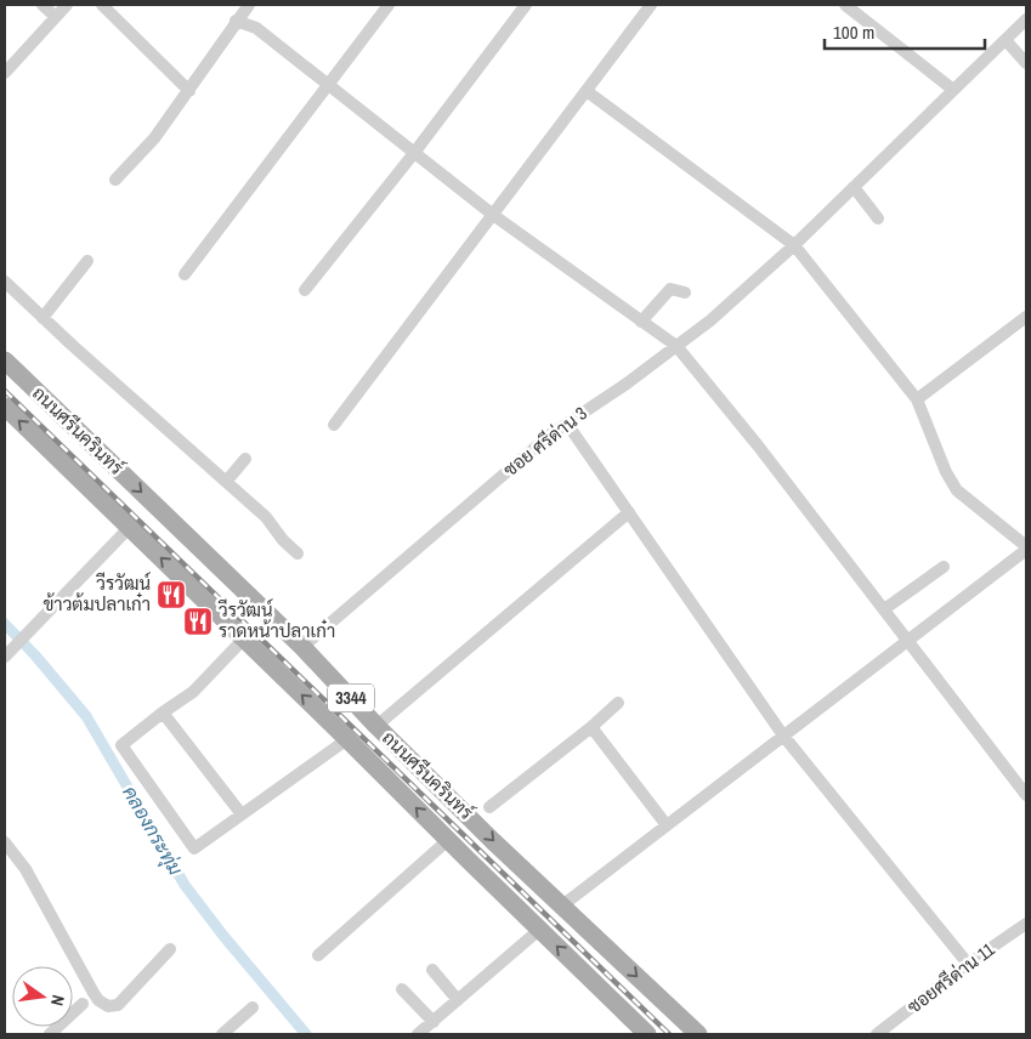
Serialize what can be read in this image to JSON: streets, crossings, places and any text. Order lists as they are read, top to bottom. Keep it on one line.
{"streets":{"main road":["ถนนศรีนครินทร์","3344"],"street":["ซอย ศรีด่าน 3","ซอยศรีด่าน 11"]},"crossings":[["ถนนศรีนครินทร์","ซอย ศรีด่าน 3"]],"water":["คลองกระทุ่ม"],"places":{"restaurant":["วีรวัฒน์ ข้าวต้มปลาเก๋า","วีรวัฒน์ ราดหน้าปลาเก๋า"]},"scale_bar":"100 m","north":"right"}
